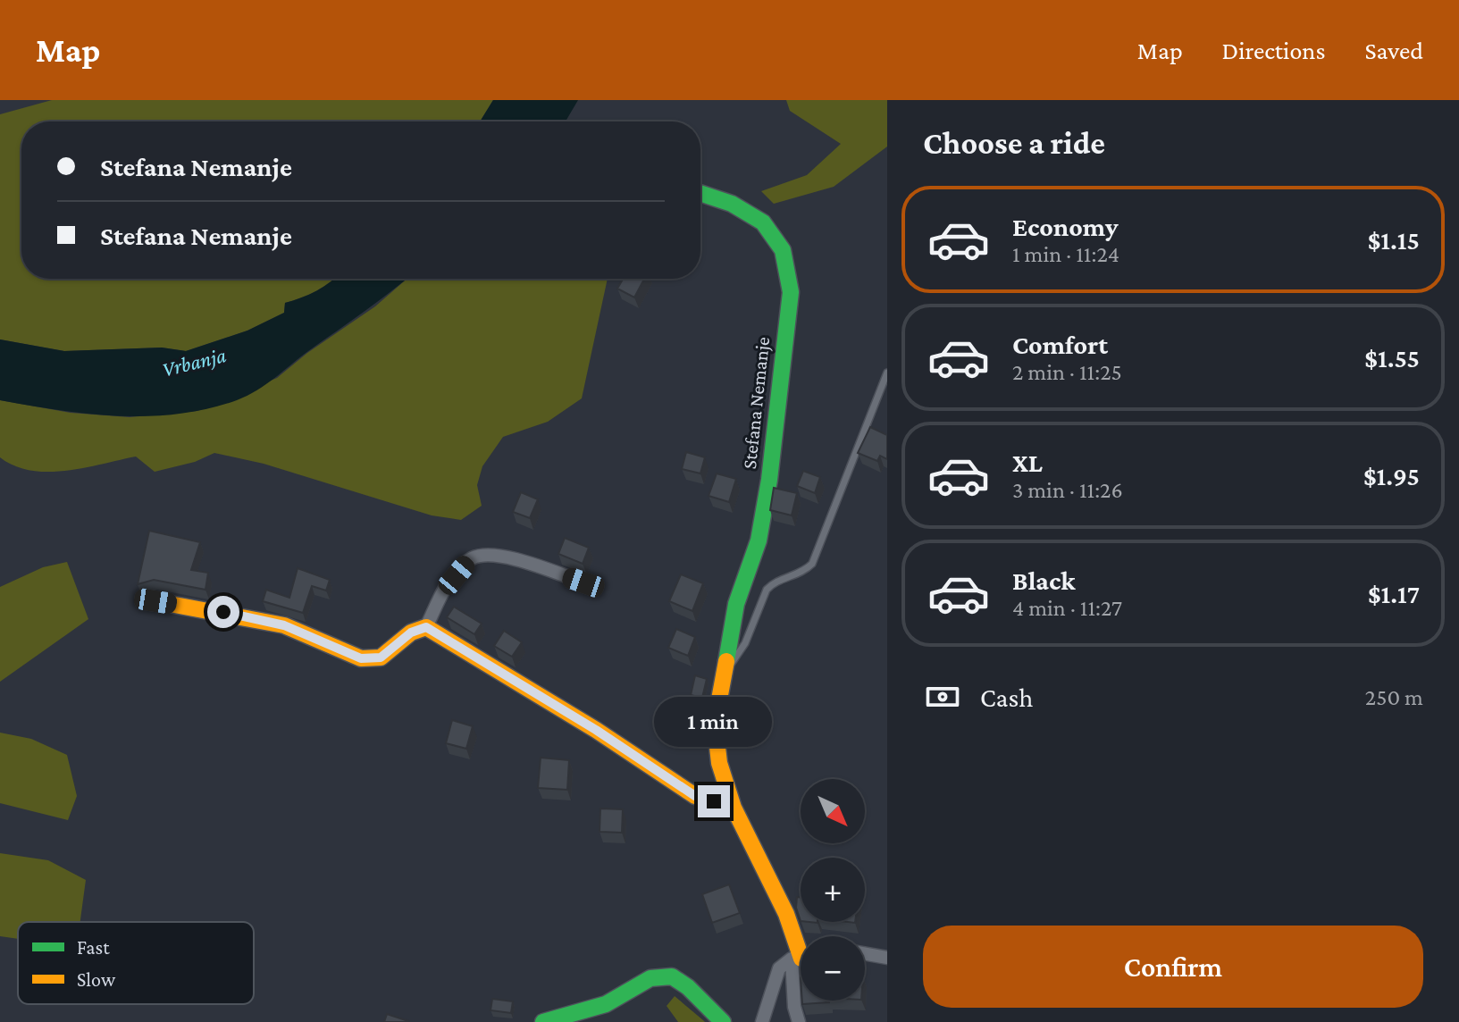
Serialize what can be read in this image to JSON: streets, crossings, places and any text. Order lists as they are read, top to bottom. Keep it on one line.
{"streets":{"street":["Stefana Nemanje"]},"water":["Vrbanja"],"legend":["Fast","Slow"],"north":"bottom right","page":{"header":"Map","nav":["Map","Directions","Saved"],"heading":"Choose a ride","banner":["Stefana Nemanje","Stefana Nemanje"],"list":[{"name":"Economy","note":"1 min · 11:24","value":"$1.15"},{"name":"Comfort","note":"2 min · 11:25","value":"$1.55"},{"name":"XL","note":"3 min · 11:26","value":"$1.95"},{"name":"Black","note":"4 min · 11:27","value":"$1.17"}],"pay":["Cash","250 m"],"bubble":"1 min","map_buttons":["+","−"],"buttons":"Confirm"}}
